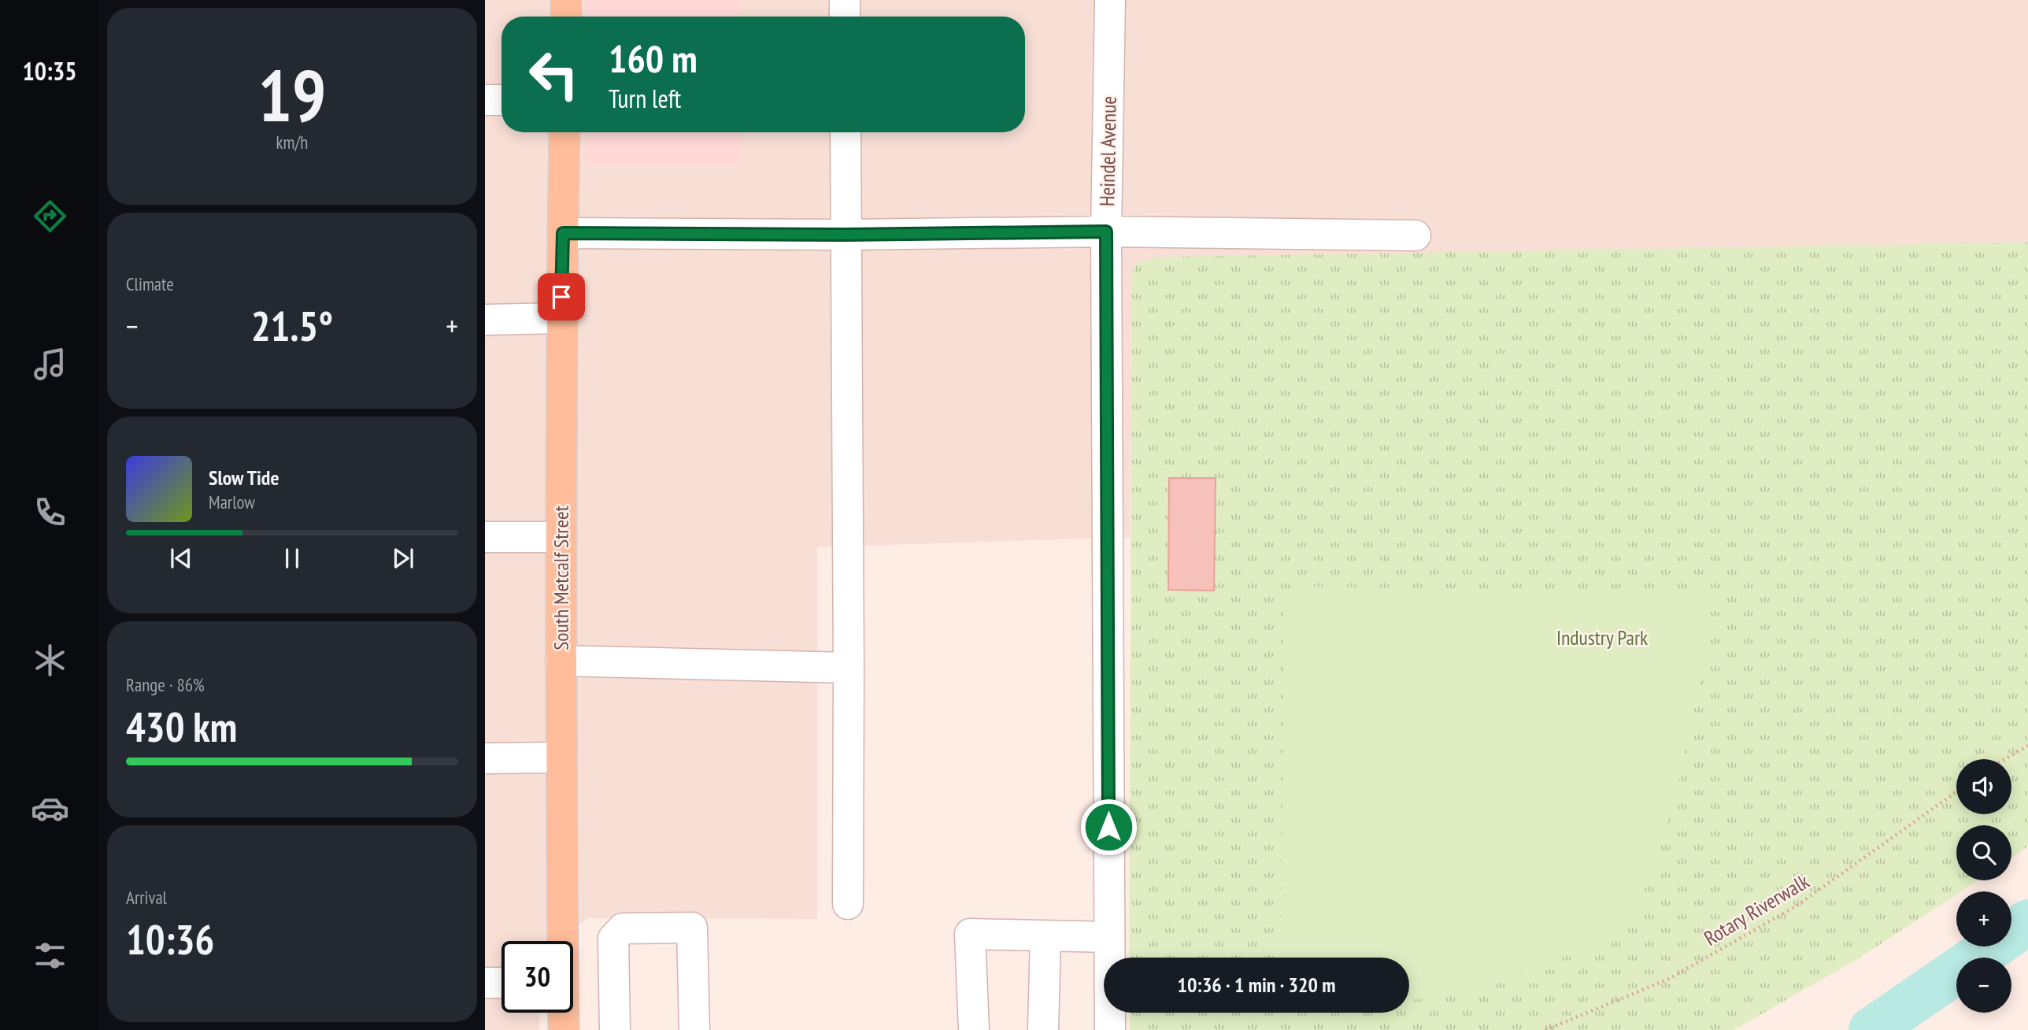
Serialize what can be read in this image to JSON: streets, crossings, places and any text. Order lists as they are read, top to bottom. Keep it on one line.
{"streets":{"main road":["South Metcalf Street"],"street":["Heindel Avenue"],"path":["Rotary Riverwalk"]},"parks":["Industry Park"],"page":{"tabs":"10:35","tile":[["19","km/h"],"Climate",["Range · 86%","430 km"],["Arrival","10:36"]],"turn":["160 m","Turn left"],"heat":["−","21.5°","+"],"song":["Slow Tide","Marlow"],"map_buttons":["+","−"],"limit":"30","trip":"10:36 · 1 min · 320 m"}}
